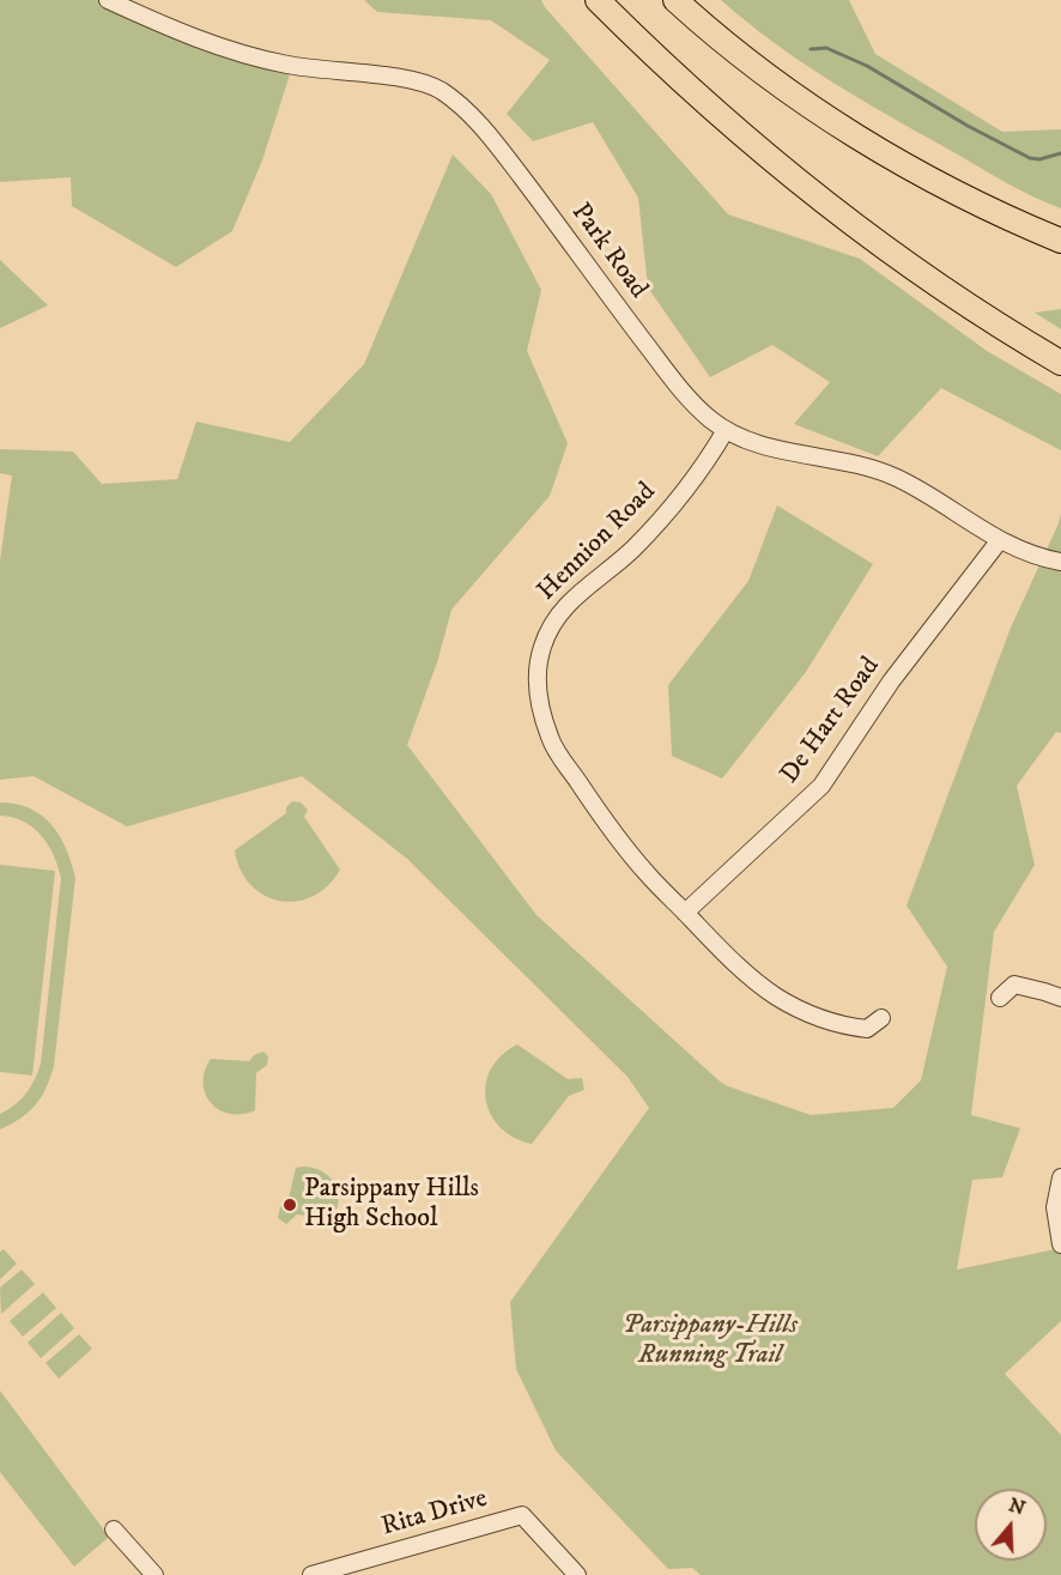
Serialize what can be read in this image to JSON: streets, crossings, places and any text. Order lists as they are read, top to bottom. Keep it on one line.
{"streets":{"street":["Park Road","Hennion Road","De Hart Road","Rita Drive"]},"crossings":[["Park Road","Hennion Road"],["Park Road","De Hart Road"],["Hennion Road","De Hart Road"]],"parks":["Parsippany-Hills Running Trail"],"places":["Parsippany Hills High School"],"north":"top"}
